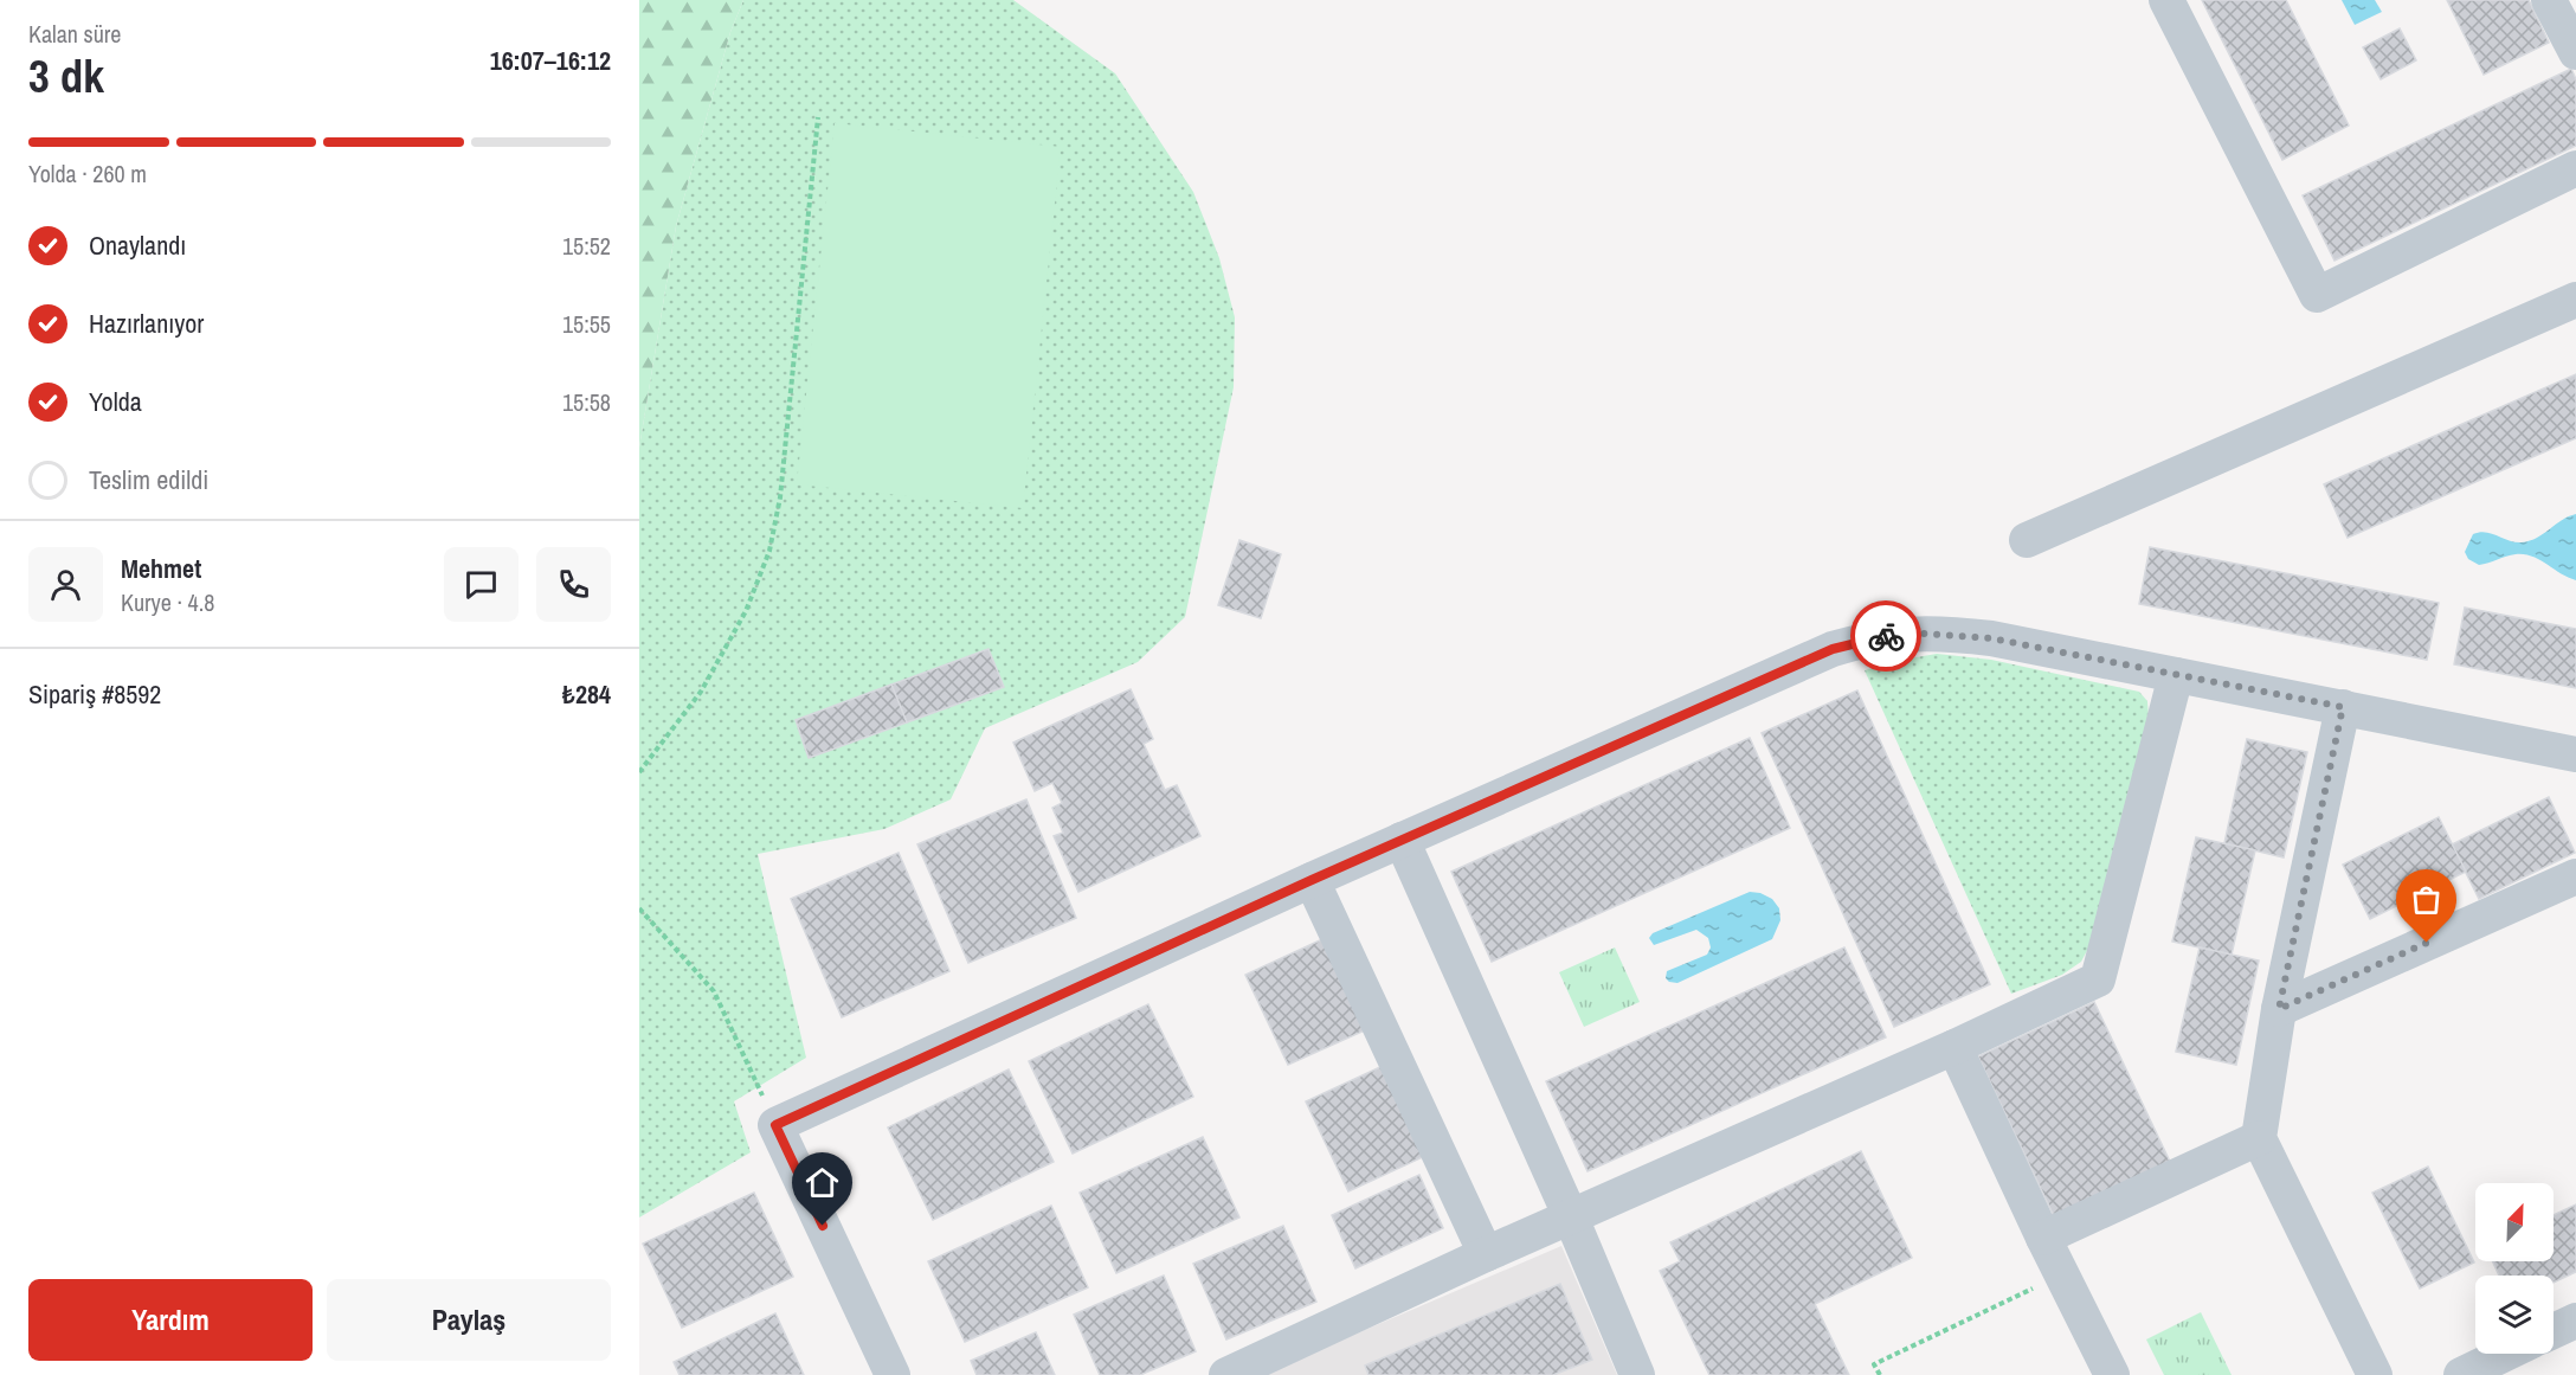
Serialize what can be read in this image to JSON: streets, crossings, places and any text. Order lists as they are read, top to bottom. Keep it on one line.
{"north":"top right","page":{"heading":["3 dk","Kalan süre","16:07–16:12"],"panel":["Mehmet","Kurye · 4.8","Sipariş #8592","₺284"],"bar":"Yolda · 260 m","list":[["Onaylandı","15:52"],["Hazırlanıyor","15:55"],["Yolda","15:58"],"Teslim edildi"],"buttons":["Yardım","Paylaş"]}}
